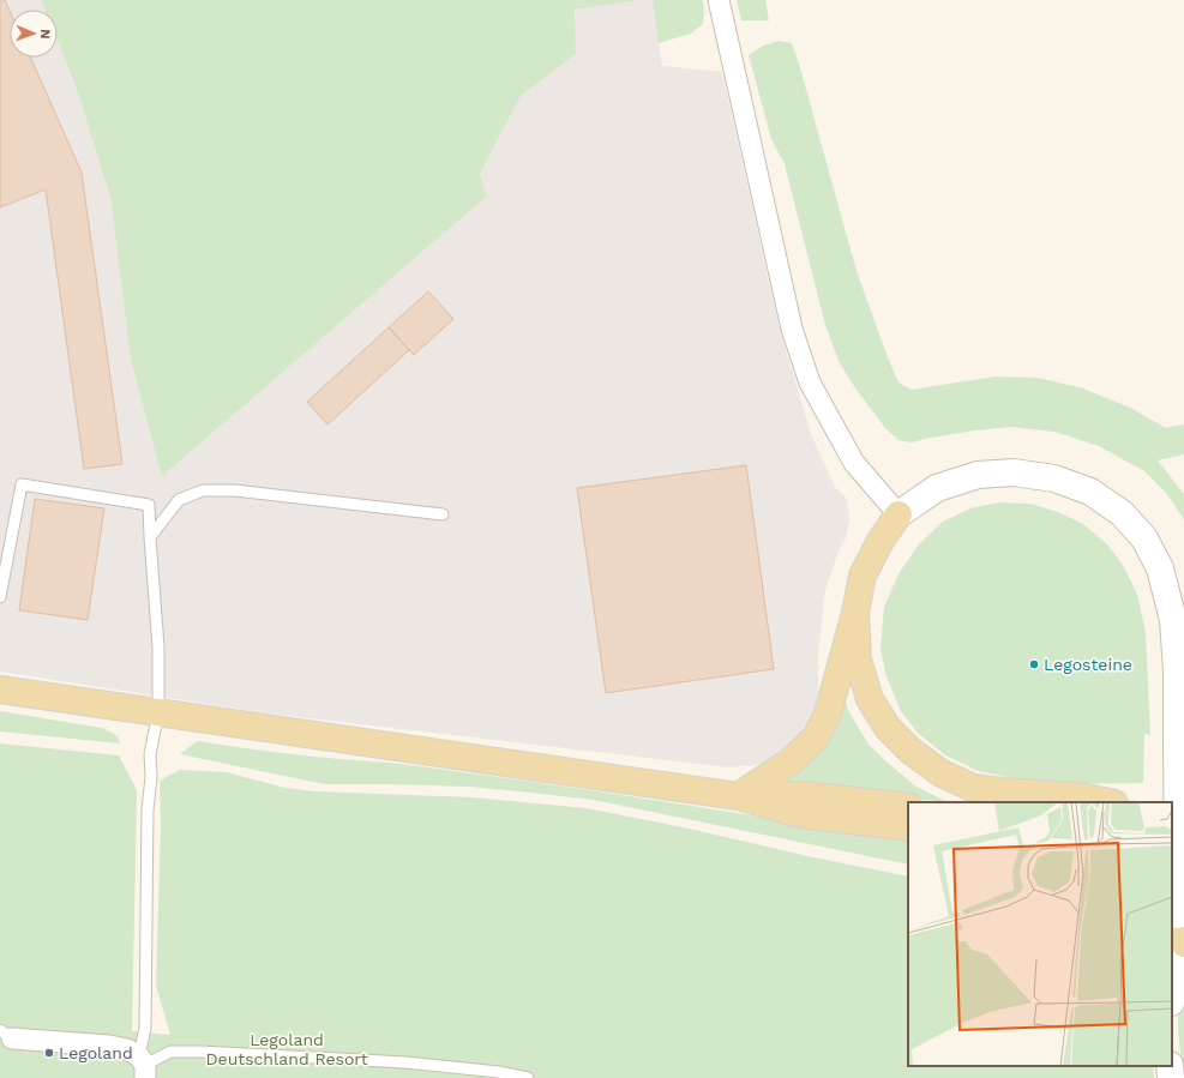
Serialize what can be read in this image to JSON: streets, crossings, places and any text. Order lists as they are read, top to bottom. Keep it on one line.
{"parks":["Legoland Deutschland Resort"],"places":["Legosteine","Legoland"],"north":"right"}
